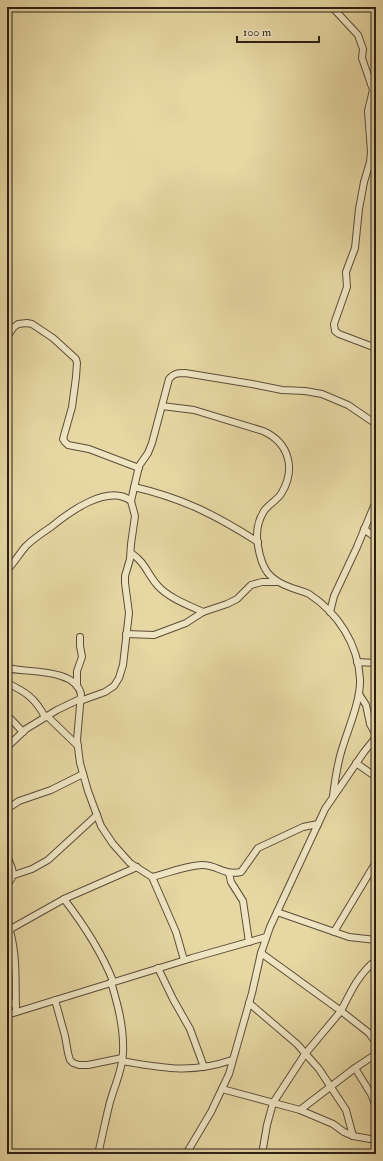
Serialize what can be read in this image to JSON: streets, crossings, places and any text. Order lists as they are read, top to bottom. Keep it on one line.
{"scale_bar":"100 m"}
